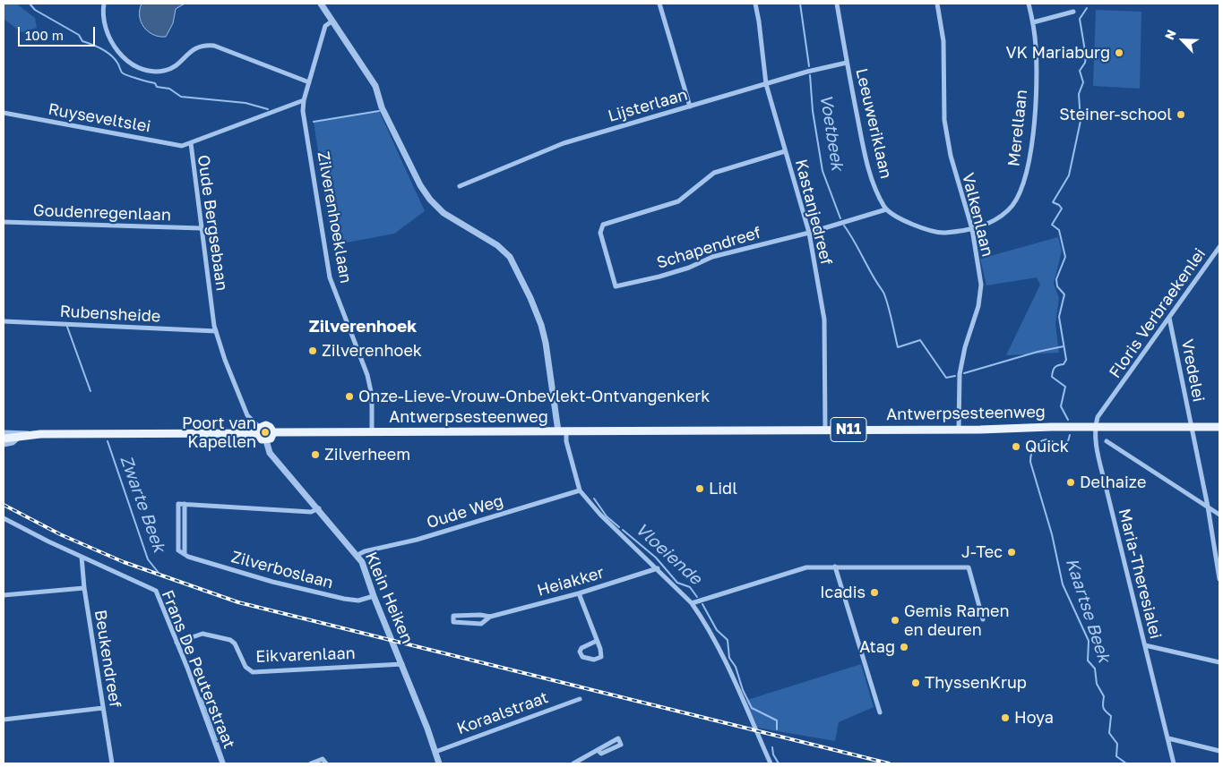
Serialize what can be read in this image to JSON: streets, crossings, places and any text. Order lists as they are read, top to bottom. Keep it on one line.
{"streets":{"main road":["Antwerpsesteenweg","N11"],"street":["Lijsterlaan","Ruyseveltslei","Leeuweriklaan","Merellaan","Kastanjedreef","Goudenregenlaan","Valkenlaan","Zilverenhoeklaan","Oude Bergsebaan","Schapendreef","Floris Verbraekenlei","Rubensheide","Vredelei","Oude Weg","Zilverboslaan","Maria-Theresialei","Heiakker","Klein Heiken","Eikvarenlaan","Beukendreef","Frans De Peuterstraat","Koraalstraat"]},"crossings":[["Lijsterlaan","Leeuweriklaan"],["Lijsterlaan","Kastanjedreef"],["Ruyseveltslei","Oude Bergsebaan"],["Leeuweriklaan","Schapendreef"],["Merellaan","Valkenlaan"],["Kastanjedreef","Schapendreef"],["Kastanjedreef","Antwerpsesteenweg"],["Goudenregenlaan","Oude Bergsebaan"],["Valkenlaan","Antwerpsesteenweg"],["Zilverenhoeklaan","Oude Bergsebaan"],["Zilverenhoeklaan","Antwerpsesteenweg"],["Oude Bergsebaan","Rubensheide"],["Oude Bergsebaan","Antwerpsesteenweg"],["Oude Bergsebaan","N11"],["Oude Bergsebaan","Klein Heiken"],["Floris Verbraekenlei","Vredelei"],["Floris Verbraekenlei","Antwerpsesteenweg"],["Floris Verbraekenlei","N11"],["Floris Verbraekenlei","Maria-Theresialei"],["Vredelei","N11"],["Antwerpsesteenweg","N11"],["Antwerpsesteenweg","Maria-Theresialei"],["Antwerpsesteenweg","Klein Heiken"],["N11","Maria-Theresialei"],["N11","Klein Heiken"],["Oude Weg","Klein Heiken"],["Zilverboslaan","Klein Heiken"],["Klein Heiken","Eikvarenlaan"],["Klein Heiken","Koraalstraat"],["Eikvarenlaan","Frans De Peuterstraat"],["Beukendreef","Frans De Peuterstraat"]],"districts":["Zilverenhoek"],"water":["Voetbeek","Zwarte Beek","Vloeiende","Kaartse Beek"],"places":["VK Mariaburg","Steiner-school","Zilverenhoek","Onze-Lieve-Vrouw-Onbevlekt-Ontvangenkerk","Poort van Kapellen","Quick","Zilverheem","Delhaize","Lidl","J-Tec","Icadis","Gemis Ramen en deuren","Atag","ThyssenKrup","Hoya"],"scale_bar":"100 m","north":"top left"}
